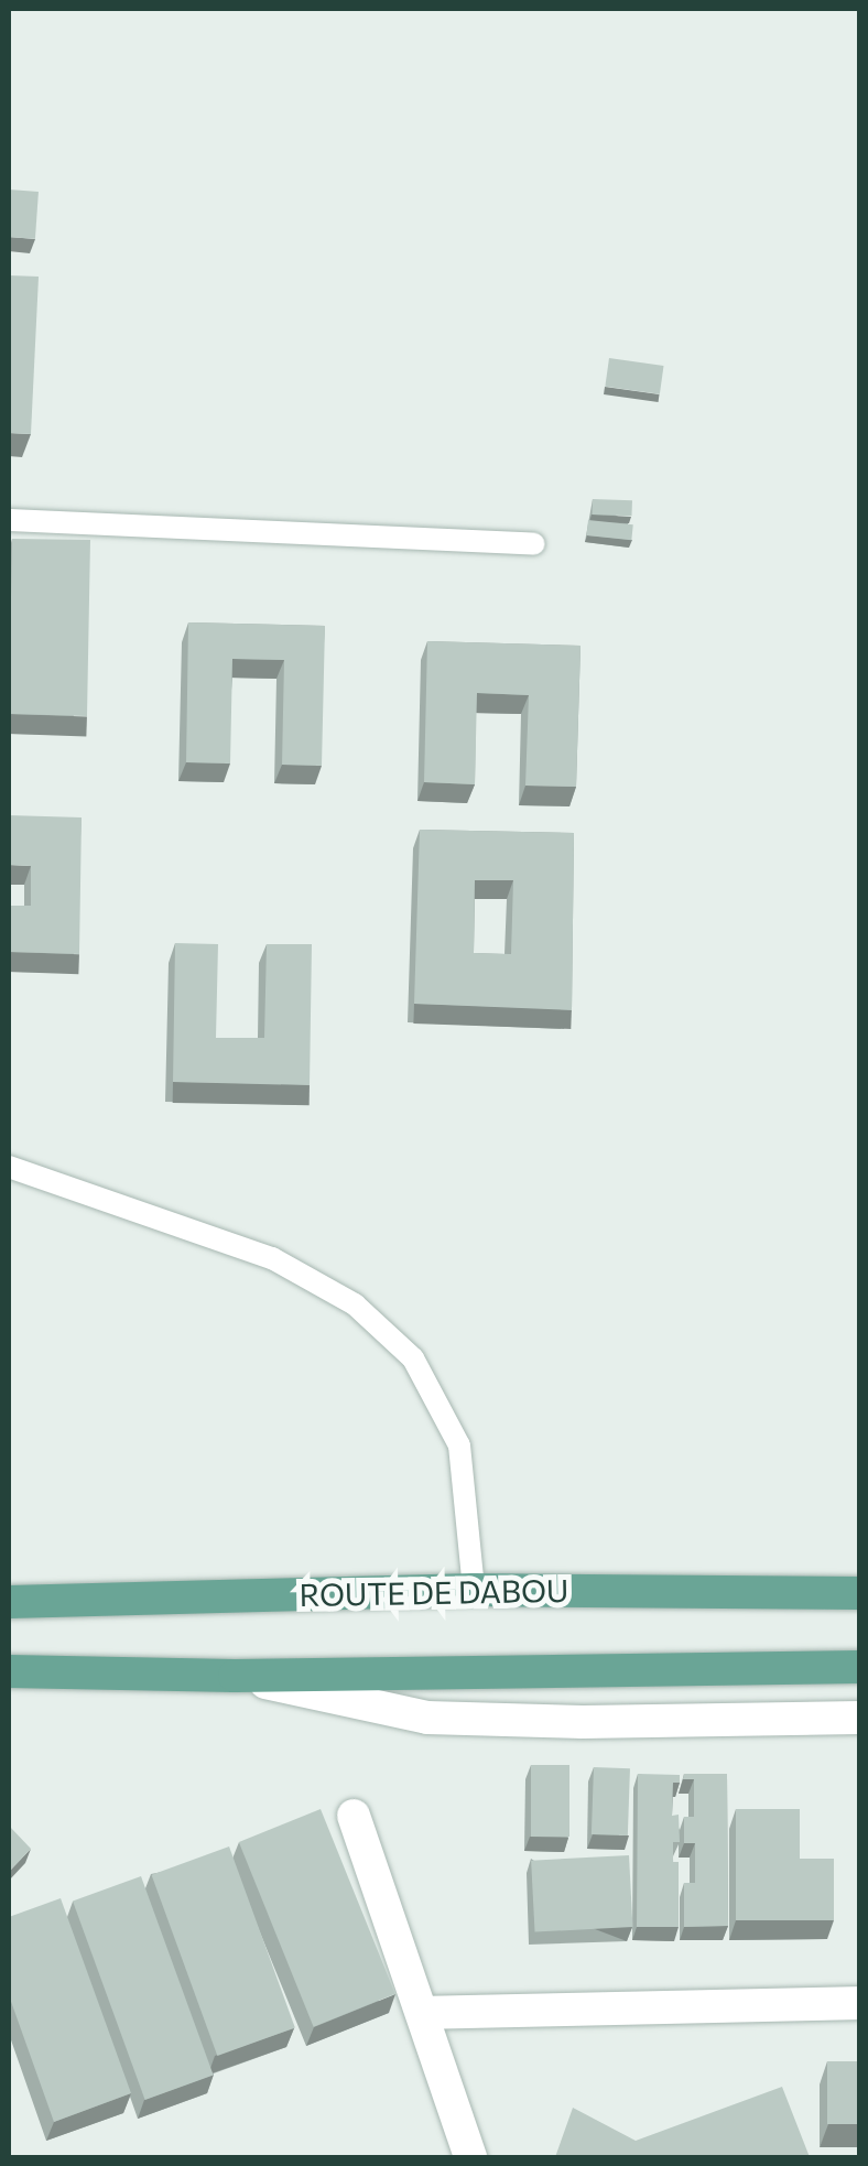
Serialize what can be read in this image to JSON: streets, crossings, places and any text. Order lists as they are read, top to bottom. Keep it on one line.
{"streets":{"main road":["ROUTE DE DABOU"]}}
